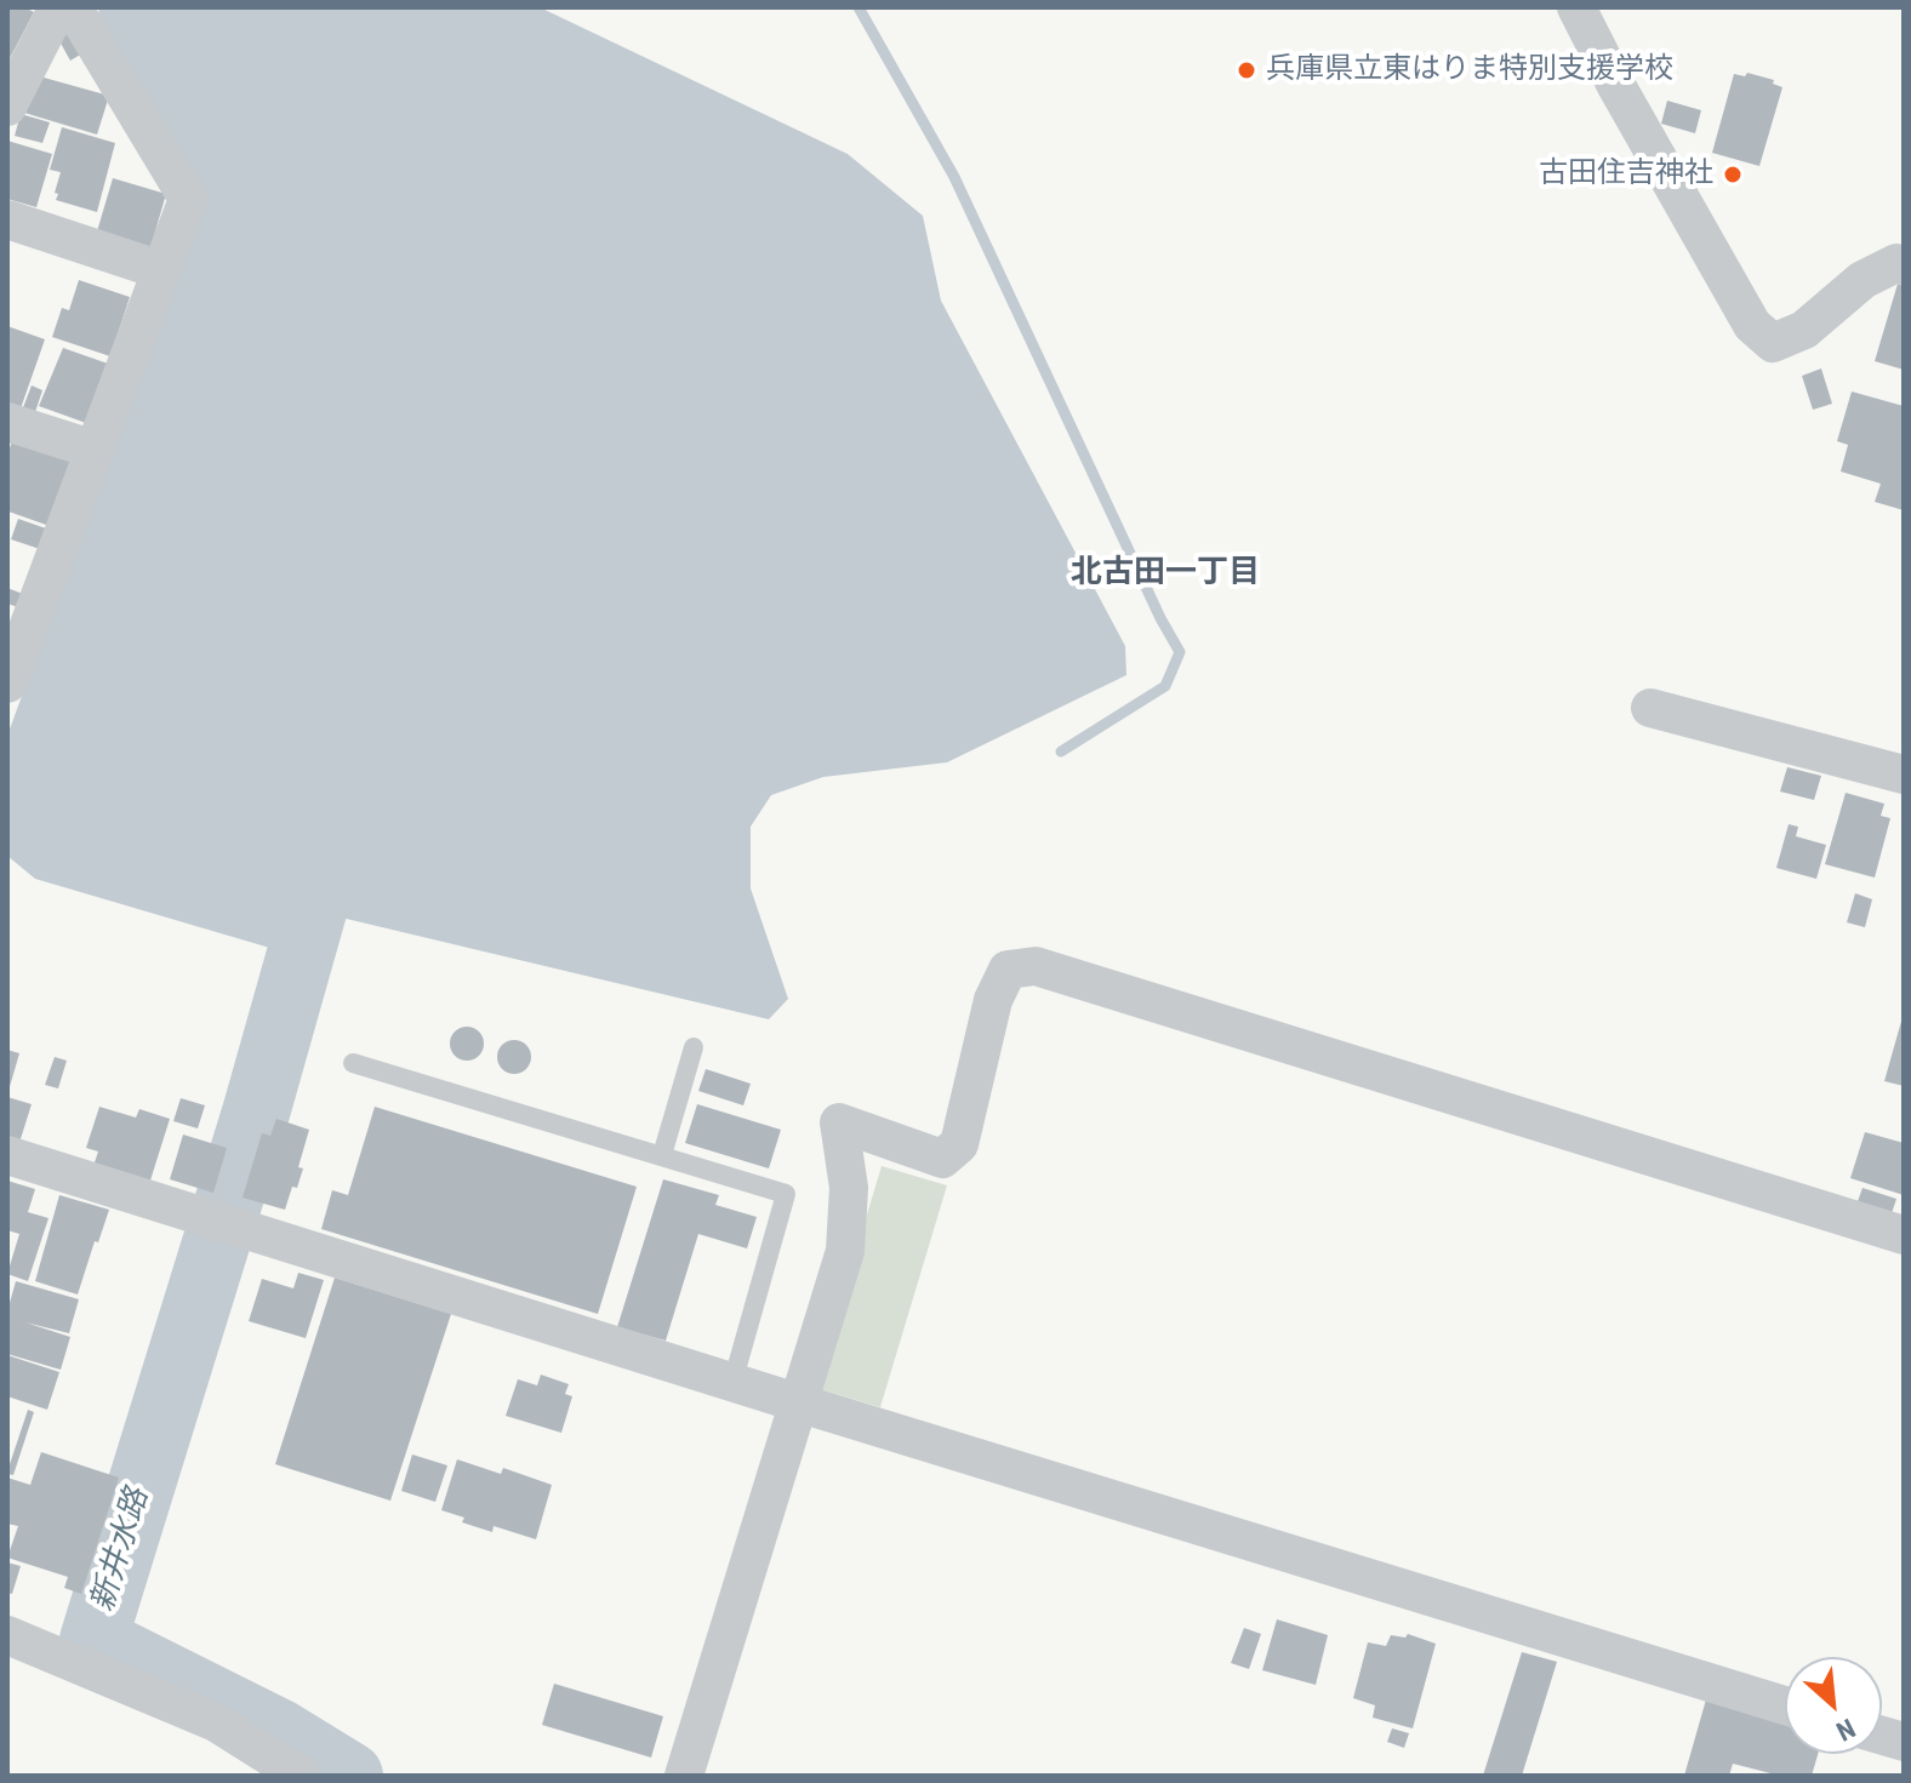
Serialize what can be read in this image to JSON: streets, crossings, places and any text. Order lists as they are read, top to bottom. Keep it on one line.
{"districts":["北古田一丁目"],"water":["新井水路"],"places":["兵庫県立東はりま特別支援学校","古田住吉神社"],"north":"bottom right"}
